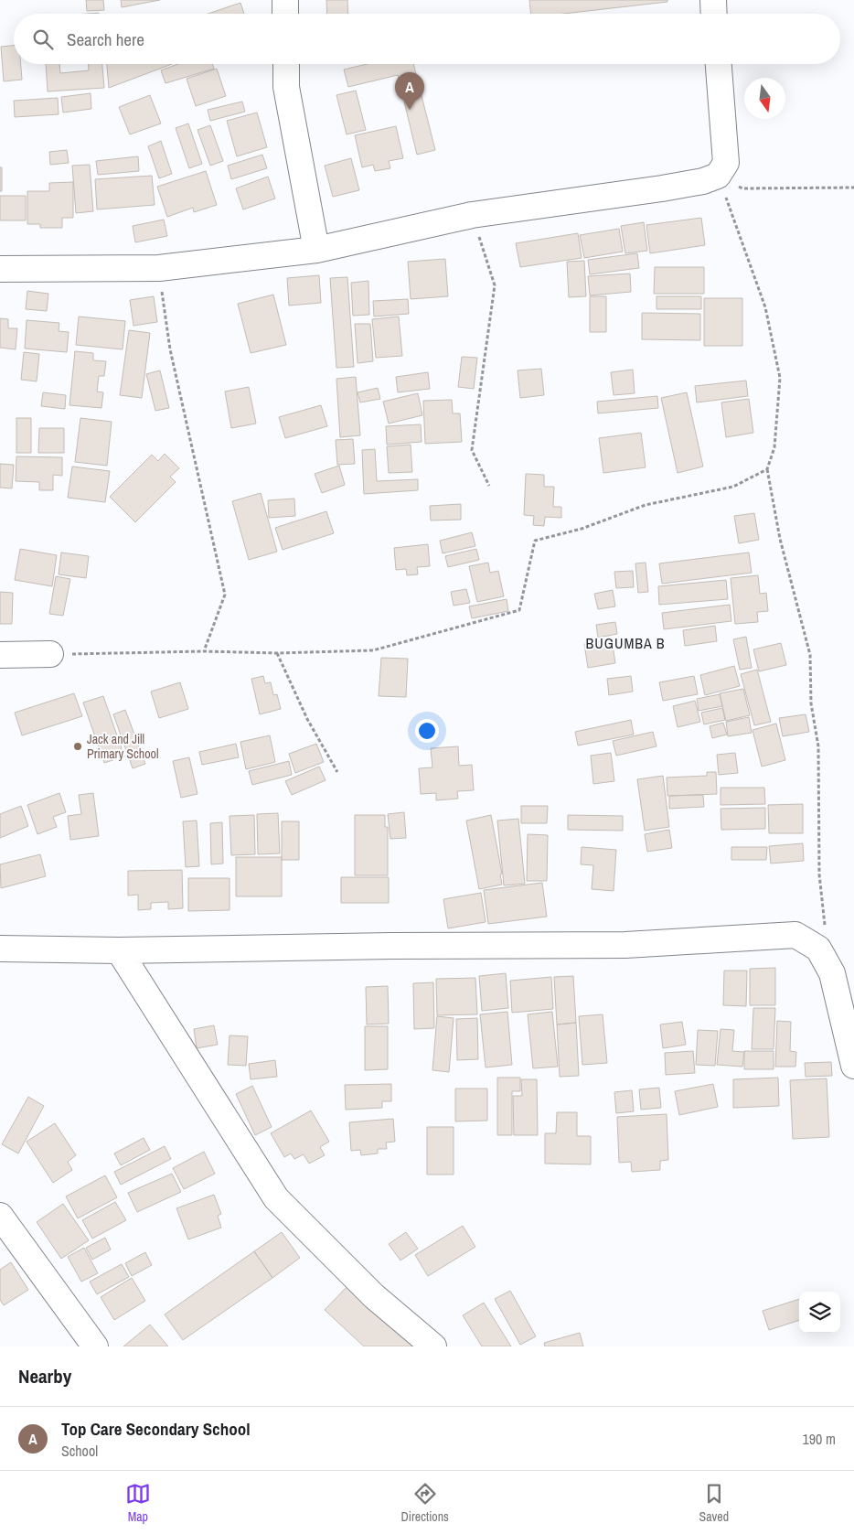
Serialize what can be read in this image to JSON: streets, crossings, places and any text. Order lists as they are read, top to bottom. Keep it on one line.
{"districts":["BUGUMBA B"],"places":["Jack and Jill Primary School"],"north":"bottom","page":{"search":"Search here","pins":"A","heading":"Nearby","list":[{"mark":"A","name":"Top Care Secondary School","note":"School","value":"190 m"}],"nav":["Map","Directions","Saved"]}}
